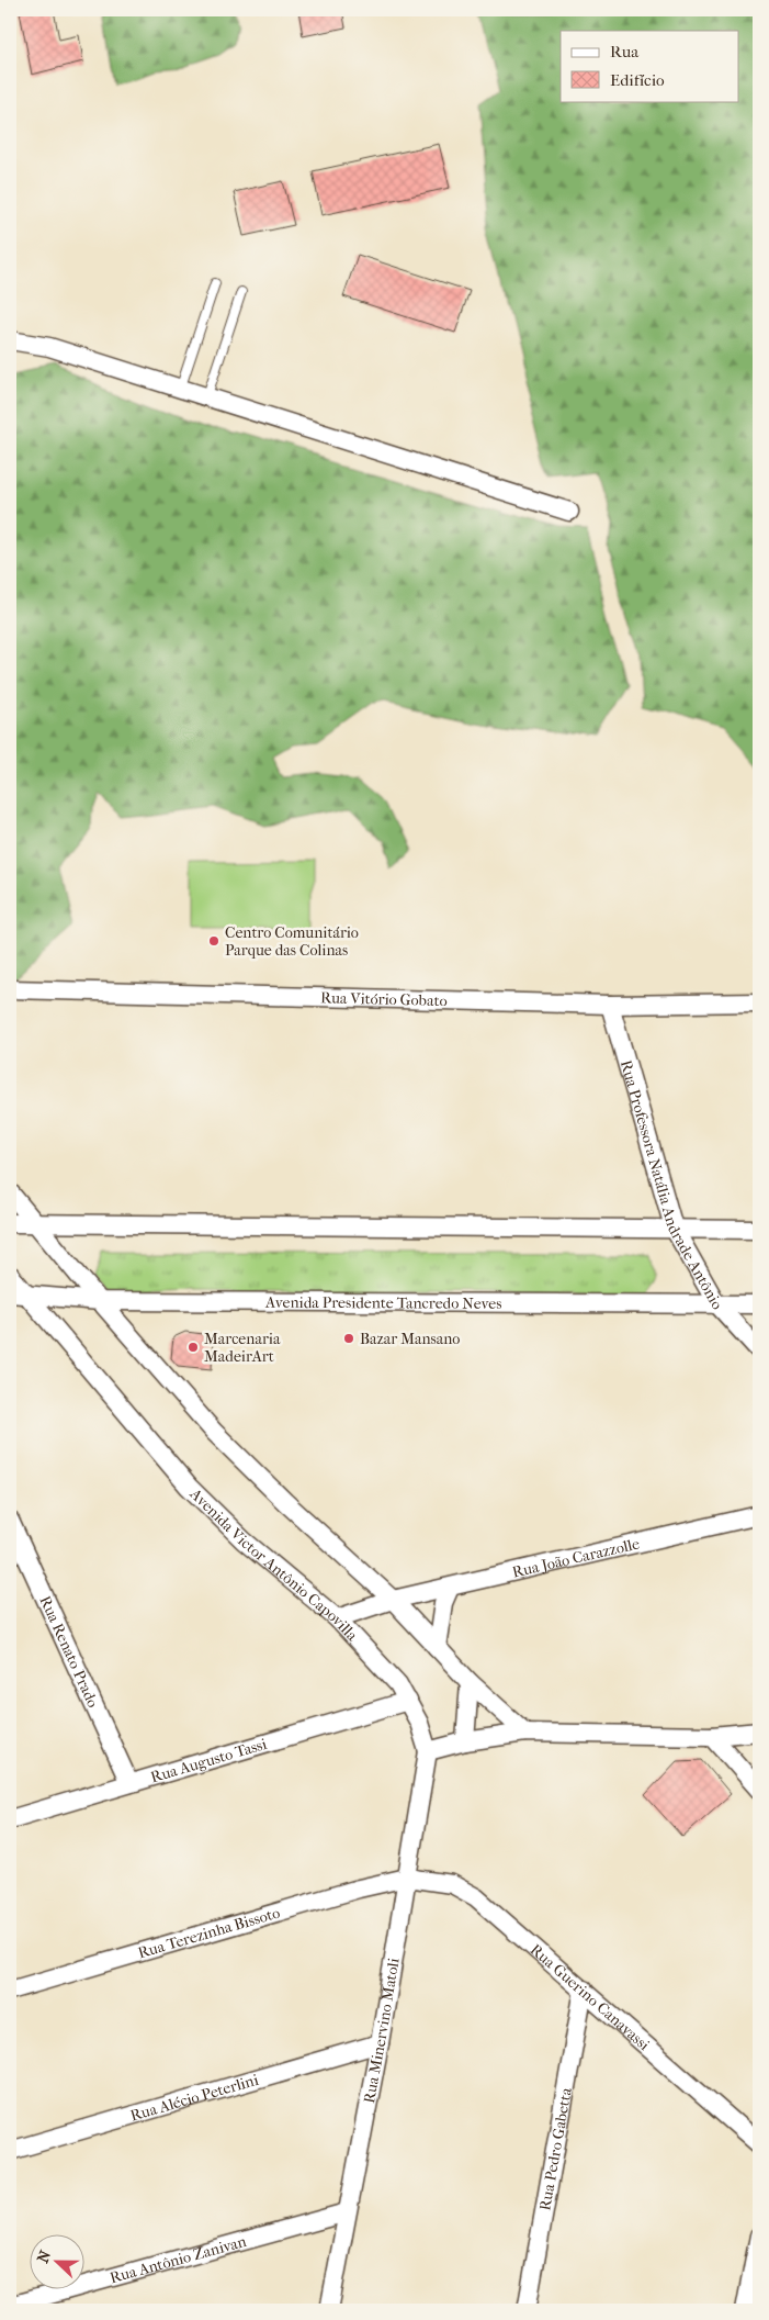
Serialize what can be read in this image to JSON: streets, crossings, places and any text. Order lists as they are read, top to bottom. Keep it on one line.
{"streets":{"street":["Rua Vitório Gobato","Rua Professora Natália Andrade Antônio","Avenida Presidente Tancredo Neves","Rua João Carazzolle","Avenida Victor Antônio Capovilla","Rua Renato Prado","Rua Augusto Tassi","Rua Terezinha Bissoto","Rua Guerino Canavassi","Rua Minervino Matoli","Rua Alécio Peterlini","Rua Pedro Gabetta","Rua Antônio Zanivan"]},"crossings":[["Rua Vitório Gobato","Rua Professora Natália Andrade Antônio"],["Rua Professora Natália Andrade Antônio","Avenida Presidente Tancredo Neves"],["Avenida Presidente Tancredo Neves","Avenida Victor Antônio Capovilla"],["Rua João Carazzolle","Avenida Victor Antônio Capovilla"],["Avenida Victor Antônio Capovilla","Rua Augusto Tassi"],["Avenida Victor Antônio Capovilla","Rua Minervino Matoli"],["Rua Renato Prado","Rua Augusto Tassi"],["Rua Terezinha Bissoto","Rua Guerino Canavassi"],["Rua Terezinha Bissoto","Rua Minervino Matoli"],["Rua Guerino Canavassi","Rua Minervino Matoli"],["Rua Guerino Canavassi","Rua Pedro Gabetta"],["Rua Minervino Matoli","Rua Alécio Peterlini"],["Rua Minervino Matoli","Rua Antônio Zanivan"]],"places":["Centro Comunitário Parque das Colinas","Bazar Mansano","Marcenaria MadeirArt"],"legend":["Rua","Edifício"],"north":"left"}
